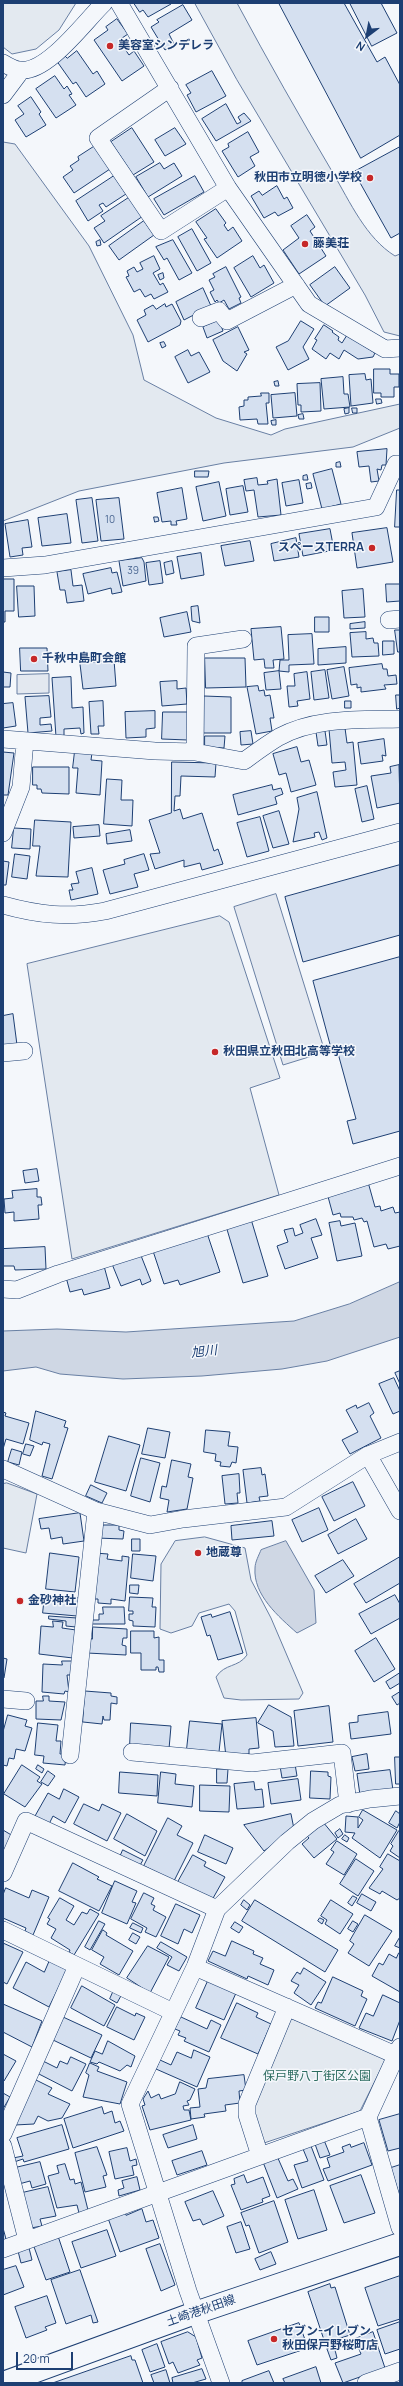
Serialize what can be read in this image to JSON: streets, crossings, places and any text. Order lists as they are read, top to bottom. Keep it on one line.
{"streets":{"main road":["土崎港秋田線"]},"water":["旭川"],"parks":["保戸野八丁街区公園"],"places":["美容室シンデレラ","秋田市立明徳小学校","藤美荘","スペースTERRA","千秋中島町会館","秋田県立秋田北高等学校","地蔵尊","金砂神社","セブン-イレブン 秋田保戸野桜町店"],"house_numbers":["10","39"],"scale_bar":"20 m","north":"bottom left"}
